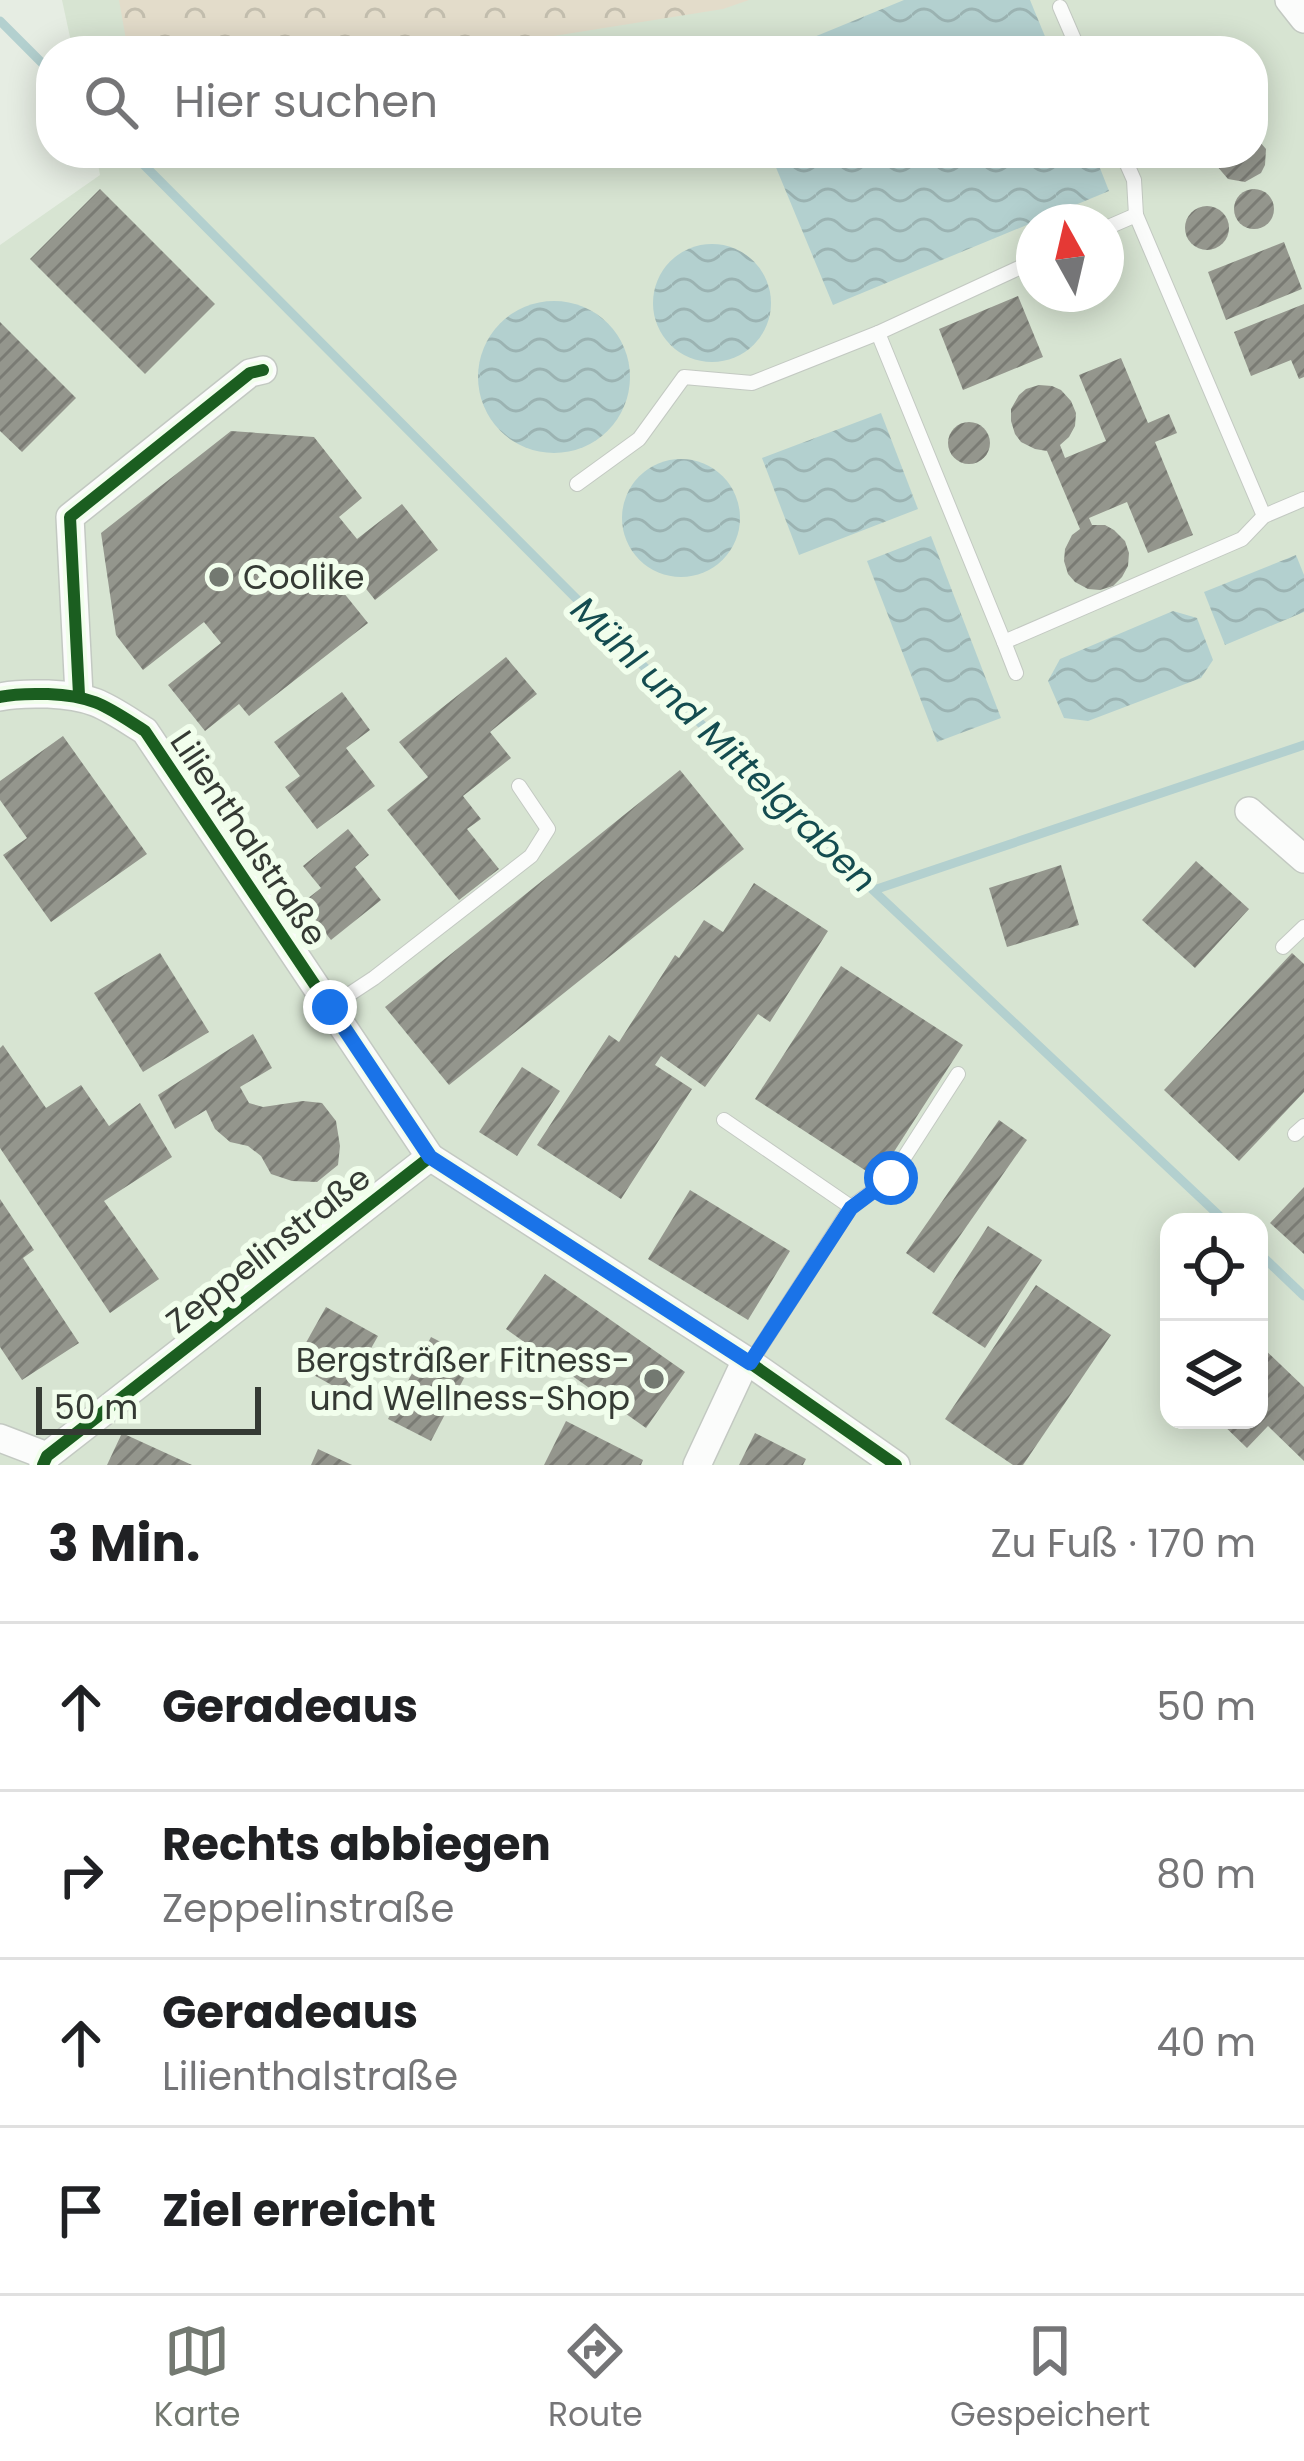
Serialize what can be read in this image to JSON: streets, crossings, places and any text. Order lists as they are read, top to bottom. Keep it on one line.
{"streets":{"street":["Lilienthalstraße","Zeppelinstraße"]},"crossings":[["Lilienthalstraße","Zeppelinstraße"]],"water":["Mühl und Mittelgraben"],"places":["Coolike","Bergsträßer Fitness- und Wellness-Shop"],"scale_bar":"50 m","north":"top","page":{"search":"Hier suchen","scale":"50 m","heading":["3 Min.","Zu Fuß · 170 m"],"list":[["Geradeaus","50 m"],["Rechts abbiegen","Zeppelinstraße","80 m"],["Geradeaus","Lilienthalstraße","40 m"],"Ziel erreicht"],"nav":["Karte","Route","Gespeichert"]}}
